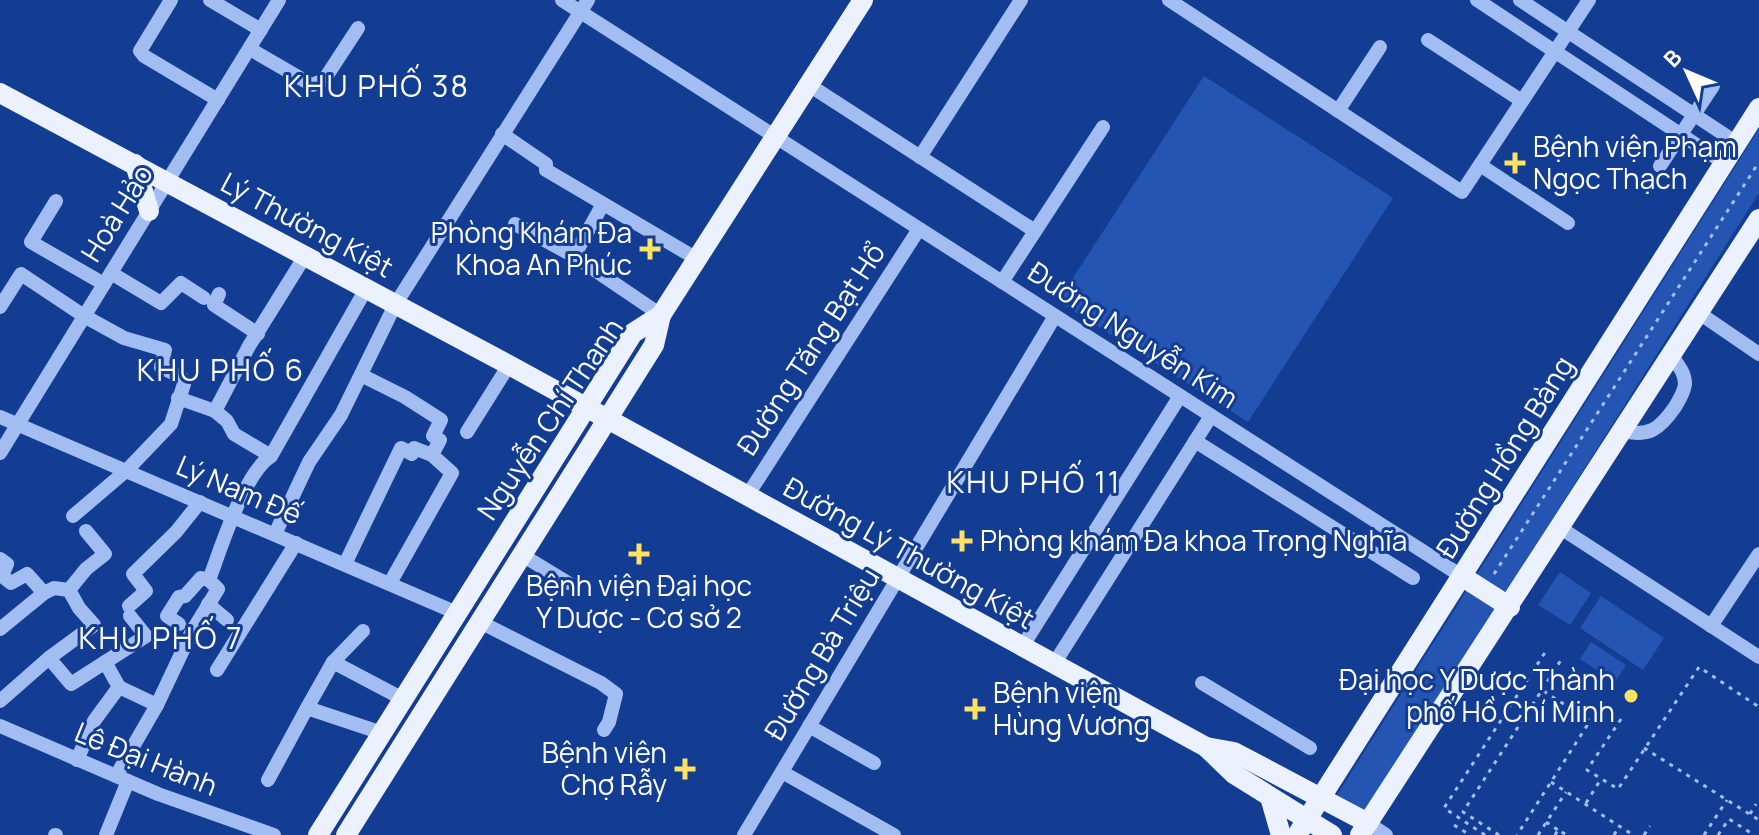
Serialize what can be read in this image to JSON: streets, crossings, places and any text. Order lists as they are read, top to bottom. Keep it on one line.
{"streets":{"main road":["Lý Thường Kiệt","Nguyễn Chí Thanh","Đường Hồng Bàng","Đường Lý Thường Kiệt"],"street":["Hoà Hảo","Đường Nguyễn Kim","Đường Tăng Bạt Hổ","Lý Nam Đế","Đường Bà Triệu","Lê Đại Hành"]},"crossings":[["Hoà Hảo","Lý Thường Kiệt"],["Hoà Hảo","Lý Nam Đế"],["Lý Thường Kiệt","Nguyễn Chí Thanh"],["Lý Thường Kiệt","Đường Lý Thường Kiệt"],["Đường Nguyễn Kim","Đường Tăng Bạt Hổ"],["Đường Nguyễn Kim","Nguyễn Chí Thanh"],["Đường Nguyễn Kim","Đường Hồng Bàng"],["Đường Nguyễn Kim","Đường Bà Triệu"],["Đường Tăng Bạt Hổ","Đường Lý Thường Kiệt"],["Nguyễn Chí Thanh","Lý Nam Đế"],["Nguyễn Chí Thanh","Đường Lý Thường Kiệt"],["Đường Hồng Bàng","Đường Lý Thường Kiệt"],["Đường Lý Thường Kiệt","Đường Bà Triệu"]],"districts":["KHU PHỐ 38","KHU PHỐ 6","KHU PHỐ 11","KHU PHỐ 7"],"places":{"health":["Bệnh viện Phạm Ngọc Thạch","Phòng Khám Đa Khoa An Phúc","Phòng khám Đa khoa Trọng Nghĩa","Bệnh viện Đại học Y Dược - Cơ sở 2","Bệnh viện Hùng Vương","Bệnh viện Chợ Rẫy"],"other":["Đại học Y Dược Thành phố Hồ Chí Minh"]},"north":"top left"}
